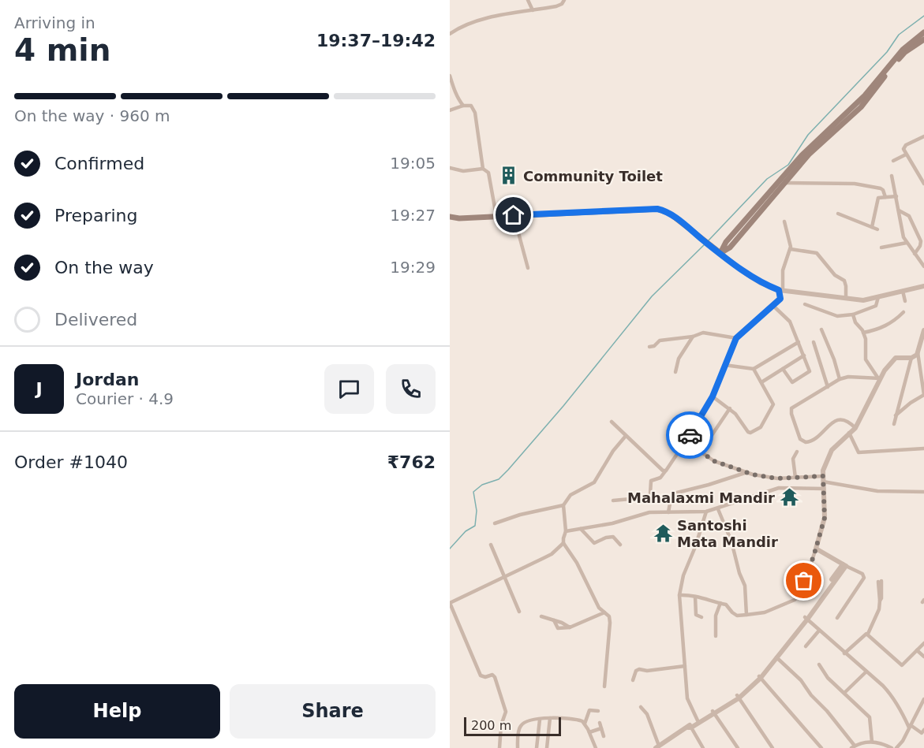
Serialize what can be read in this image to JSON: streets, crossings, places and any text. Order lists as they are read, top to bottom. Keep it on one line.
{"places":{"building":["Community Toilet"],"temple":["Mahalaxmi Mandir","Santoshi Mata Mandir"]},"scale_bar":"200 m","page":{"heading":["4 min","Arriving in","19:37–19:42"],"panel":["Jordan","Courier · 4.9","Order #1040","₹762"],"bar":"On the way · 960 m","list":[["Confirmed","19:05"],["Preparing","19:27"],["On the way","19:29"],"Delivered"],"round":"J","buttons":["Help","Share"],"scale":"200 m"}}
